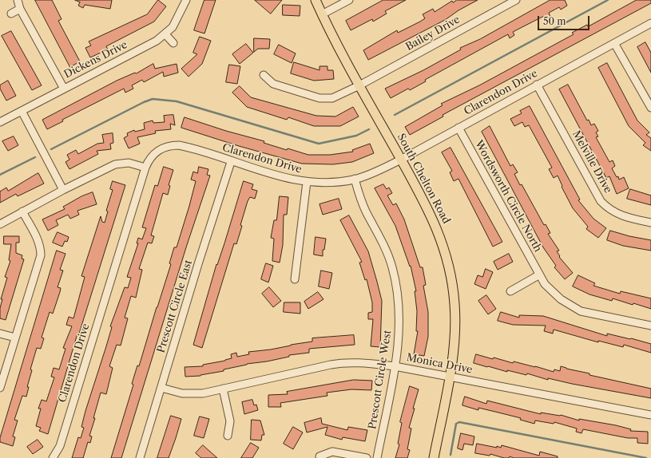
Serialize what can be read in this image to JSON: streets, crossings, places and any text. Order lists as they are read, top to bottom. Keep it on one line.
{"streets":{"main road":["South Chelton Road"],"street":["Bailey Drive","Dickens Drive","Clarendon Drive","Melville Drive","Wordsworth Circle North","Prescott Circle East","Monica Drive","Prescott Circle West"]},"crossings":[["Bailey Drive","South Chelton Road"],["Clarendon Drive","Melville Drive"],["Clarendon Drive","South Chelton Road"],["Clarendon Drive","Wordsworth Circle North"],["Clarendon Drive","Prescott Circle East"],["Clarendon Drive","Prescott Circle West"],["South Chelton Road","Monica Drive"],["Prescott Circle East","Monica Drive"],["Monica Drive","Prescott Circle West"]],"scale_bar":"50 m"}
